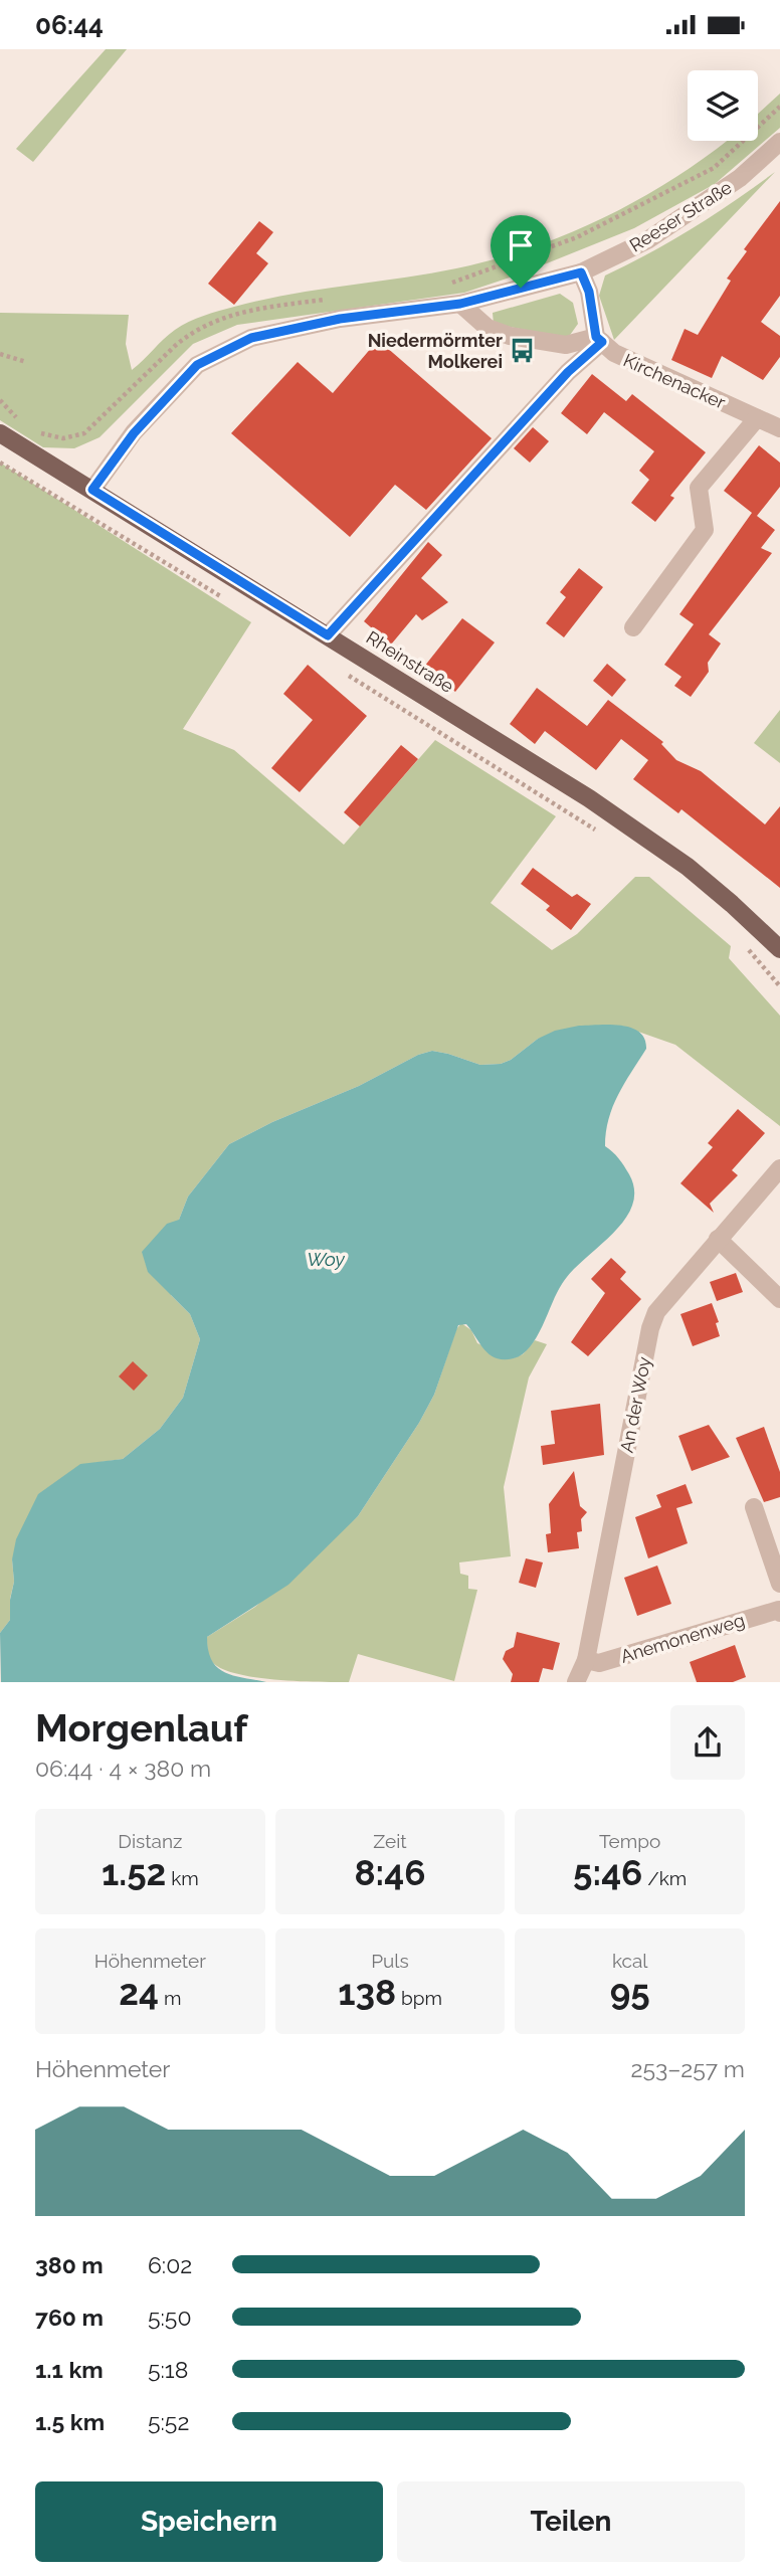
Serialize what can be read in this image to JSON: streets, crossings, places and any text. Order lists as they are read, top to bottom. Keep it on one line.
{"streets":{"main road":["Rheinstraße"],"street":["Reeser Straße","Kirchenacker","An der Woy","Anemonenweg"]},"crossings":[["Reeser Straße","Rheinstraße"],["An der Woy","Anemonenweg"]],"water":["Woy"],"places":{"bus stop":["Niedermörmter Molkerei"]},"page":{"status":"06:44","heading":["Morgenlauf","06:44 · 4 × 380 m"],"stats":[["Distanz","1.52 km"],["Zeit","8:46"],["Tempo","5:46 /km"],["Höhenmeter","24 m"],["Puls","138 bpm"],["kcal","95"]],"chart":["Höhenmeter","253–257 m"],"list":[{"name":"380 m","note":"6:02"},{"name":"760 m","note":"5:50"},{"name":"1.1 km","note":"5:18"},{"name":"1.5 km","note":"5:52"}],"buttons":["Speichern","Teilen"]}}
